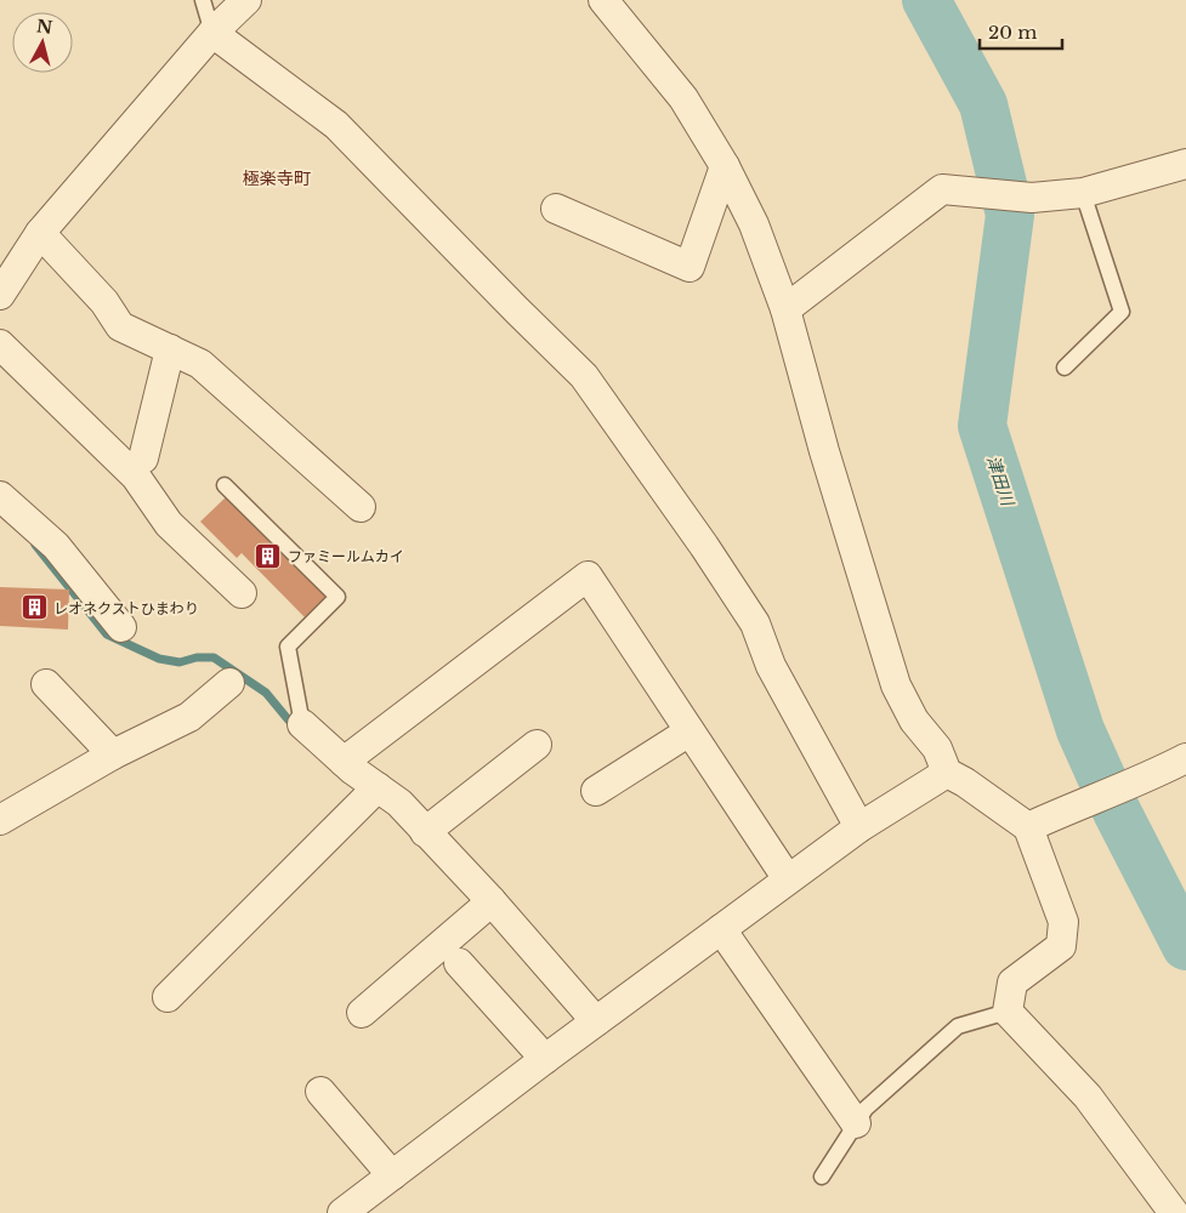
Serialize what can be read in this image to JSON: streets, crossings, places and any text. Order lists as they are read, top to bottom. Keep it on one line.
{"districts":["極楽寺町"],"water":["津田川"],"places":{"building":["ファミールムカイ","レオネクストひまわり"]},"scale_bar":"20 m","north":"top"}
